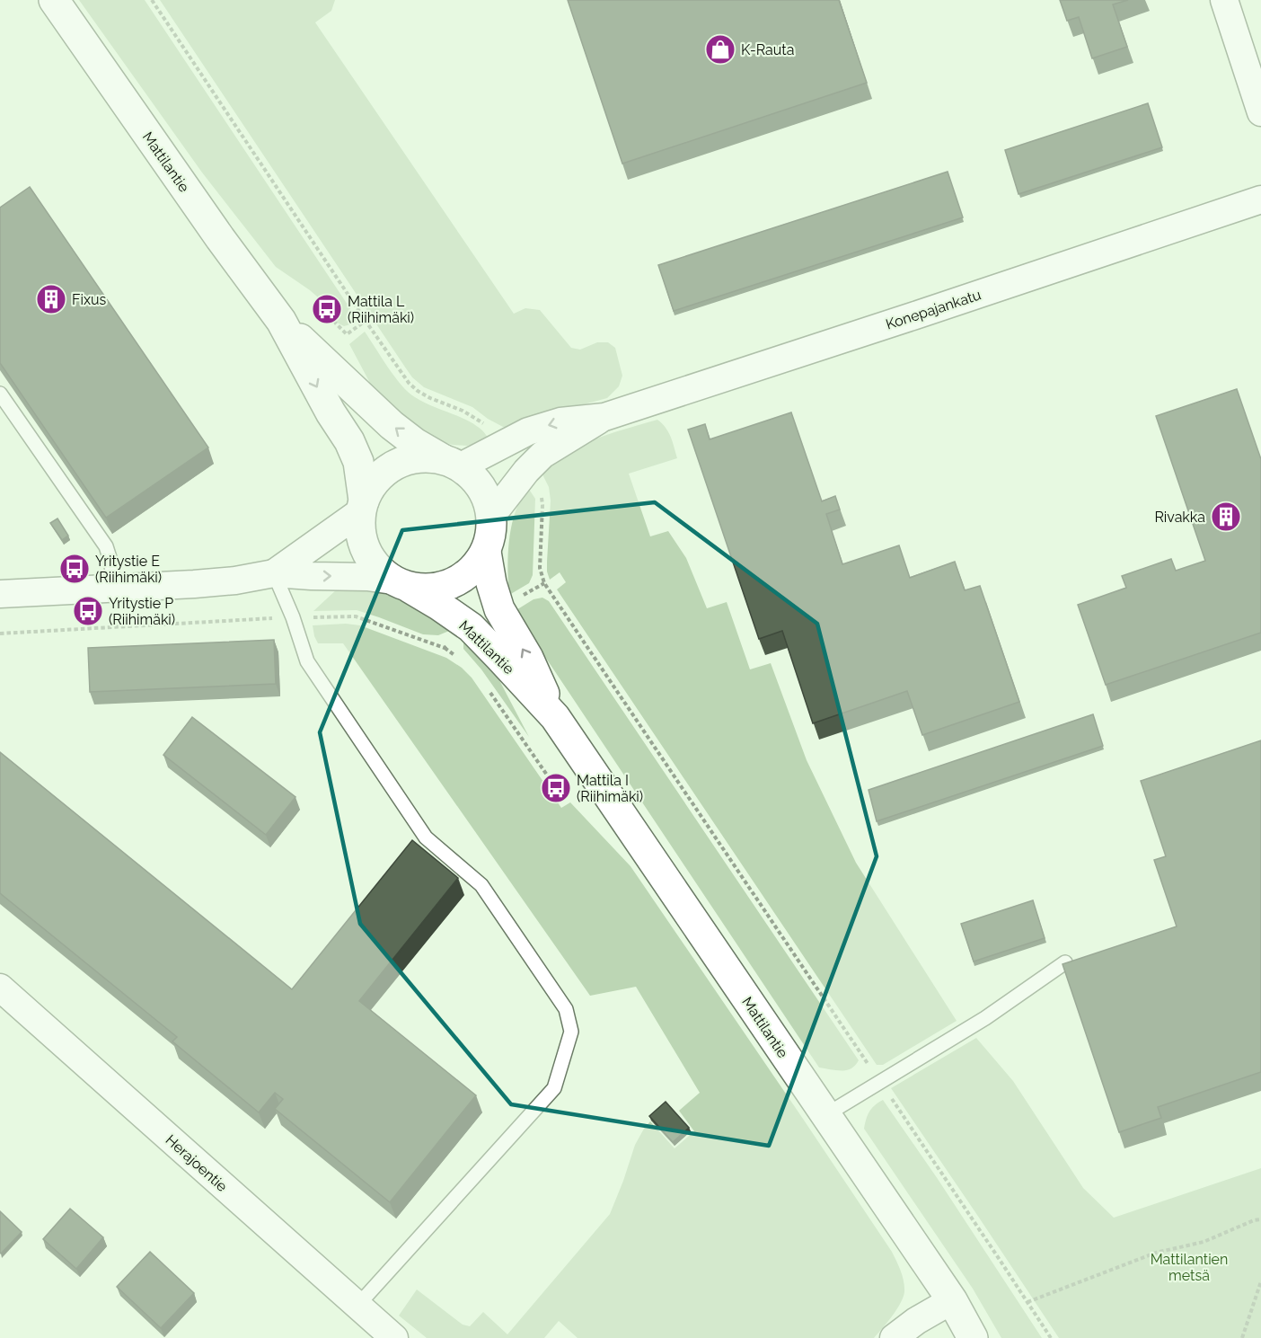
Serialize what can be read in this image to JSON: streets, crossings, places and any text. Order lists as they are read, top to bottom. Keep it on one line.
{"streets":{"street":["Mattilantie","Konepajankatu","Herajoentie"]},"crossings":[["Mattilantie","Konepajankatu"]],"parks":["Mattilantien metsä"],"places":{"shop":["K-Rauta"],"building":["Fixus","Rivakka"],"bus stop":["Mattila L (Riihimäki)","Yritystie E (Riihimäki)","Yritystie P (Riihimäki)","Mattila I (Riihimäki)"]}}
